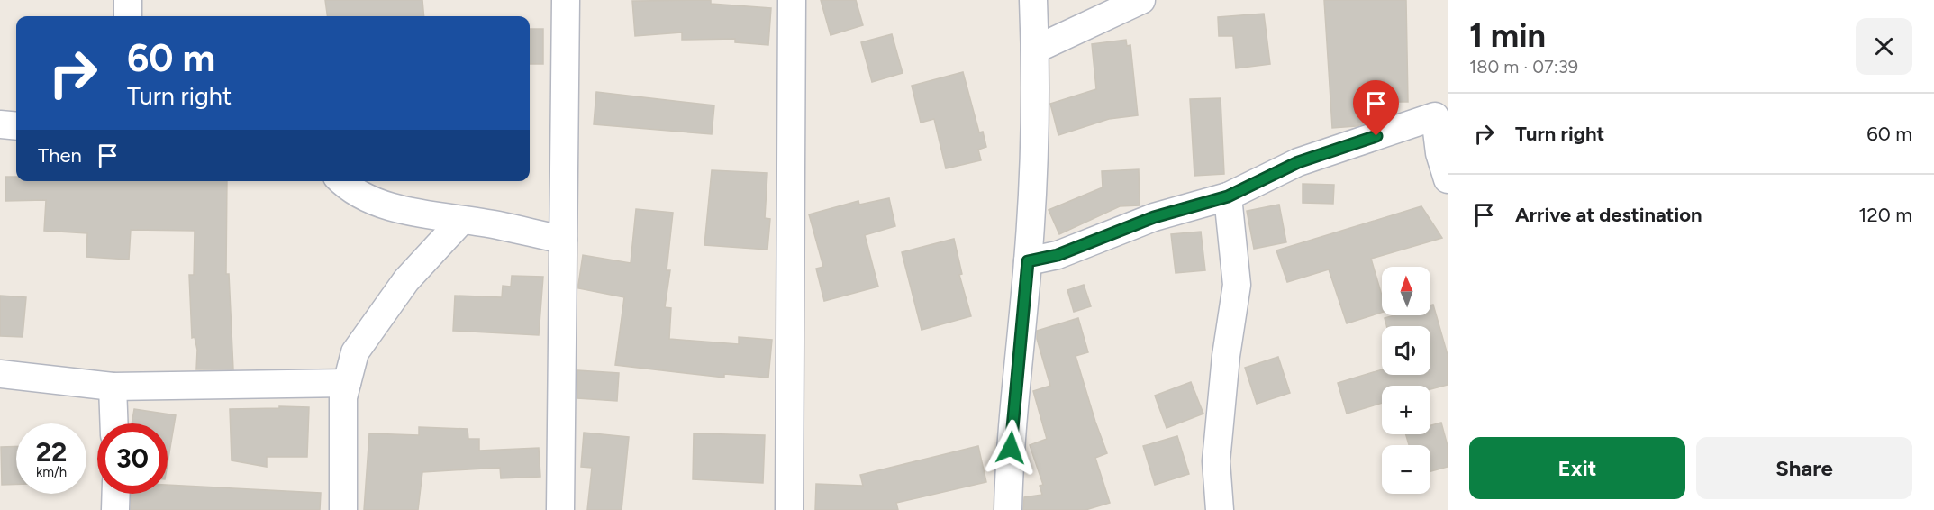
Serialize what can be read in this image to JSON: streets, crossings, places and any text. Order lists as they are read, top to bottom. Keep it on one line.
{"north":"top","page":{"heading":["1 min","180 m · 07:39"],"turn":["60 m","Turn right"],"list":[{"name":"Turn right","value":"60 m"},{"name":"Arrive at destination","value":"120 m"}],"then":"Then","map_buttons":["+","−"],"speed":"22 km/h","limit":"30","buttons":["Exit","Share"]}}
